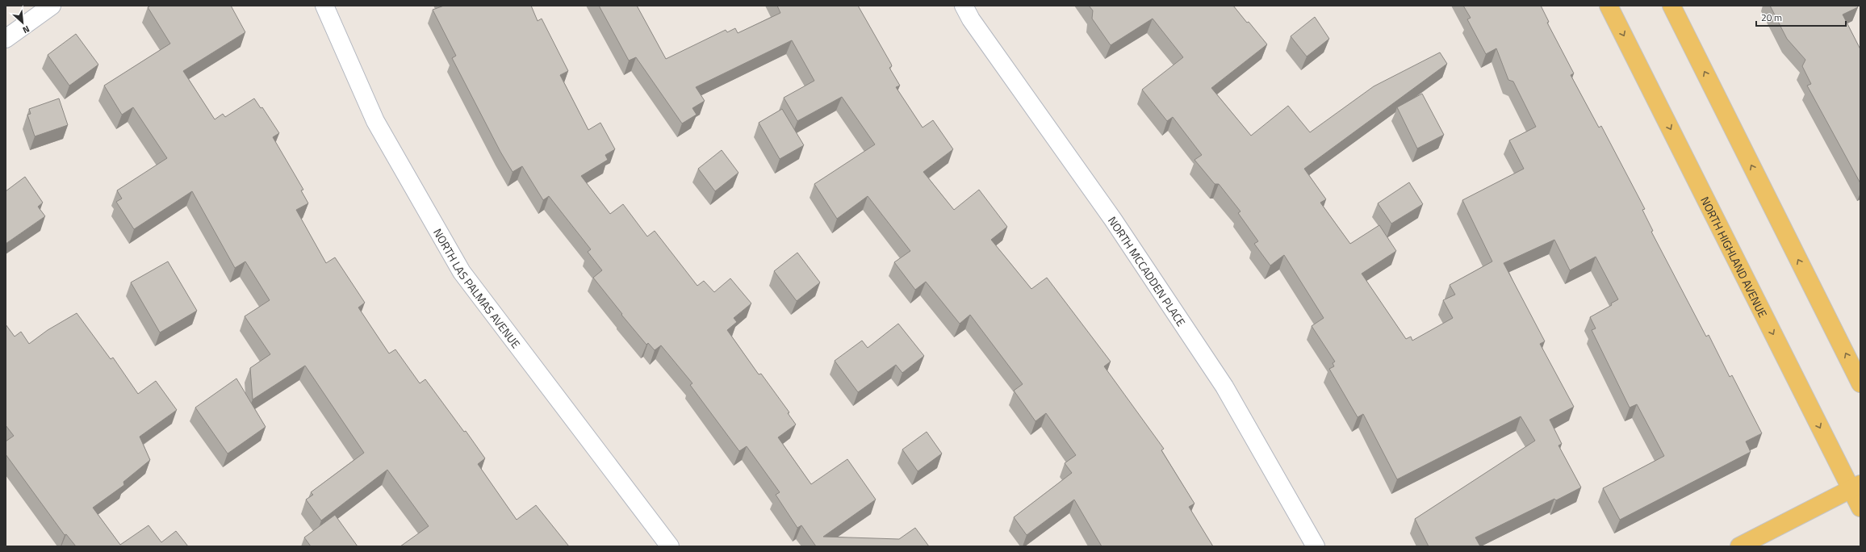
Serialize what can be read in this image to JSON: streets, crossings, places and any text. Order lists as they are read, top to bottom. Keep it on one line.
{"streets":{"main road":["NORTH HIGHLAND AVENUE"],"street":["NORTH MCCADDEN PLACE","NORTH LAS PALMAS AVENUE"]},"scale_bar":"20 m","north":"bottom right"}
